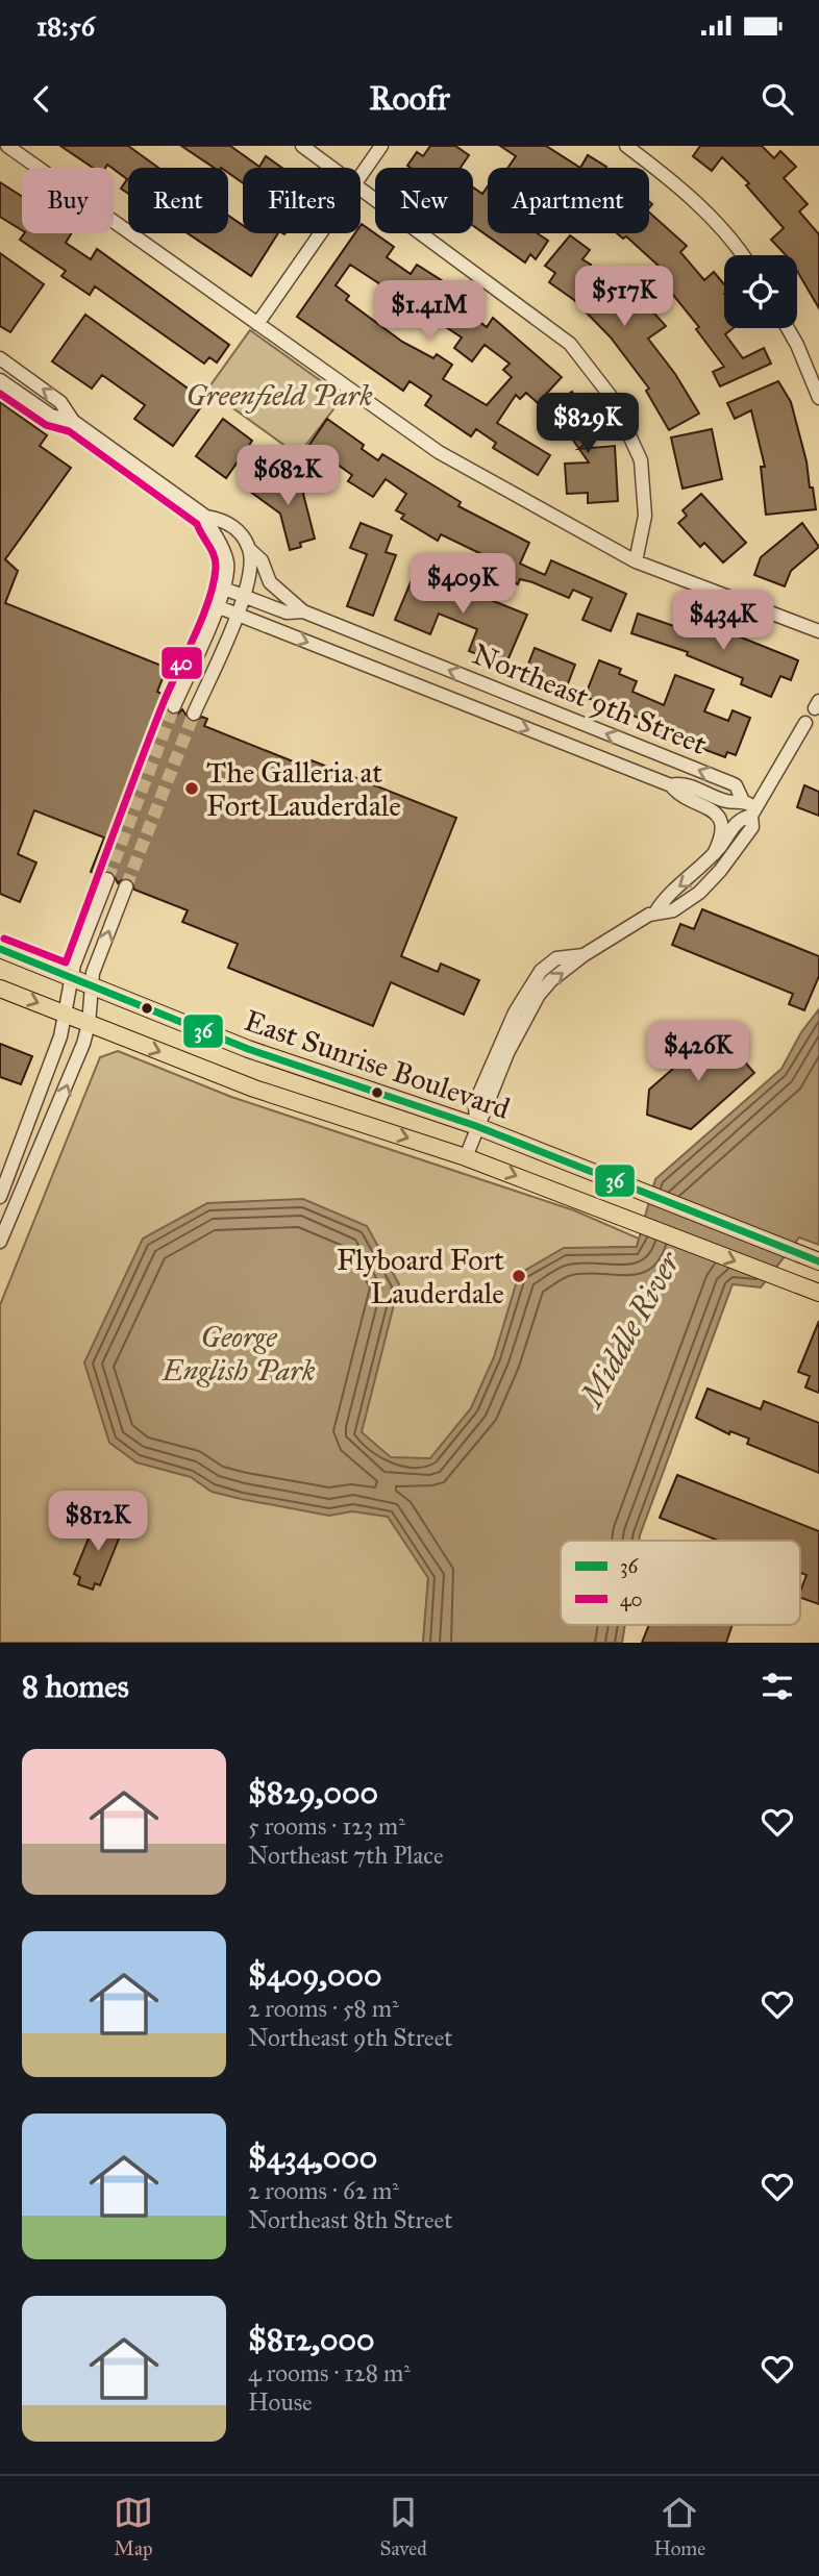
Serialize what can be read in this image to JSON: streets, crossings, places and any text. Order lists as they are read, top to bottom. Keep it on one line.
{"streets":{"main road":["East Sunrise Boulevard"],"street":["Northeast 9th Street"]},"water":["Middle River"],"parks":["Greenfield Park","George English Park"],"places":["The Galleria at Fort Lauderdale","Flyboard Fort Lauderdale"],"lines":["transit line 40","transit line 36"],"legend":["36","40"],"page":{"status":"18:56","header":"Roofr","chip":["Buy","Rent","Filters","New","Apartment"],"price":["$517K","$1.41M","$829K","$682K","$409K","$434K","$426K","$812K"],"heading":"8 homes","list":[{"name":"$829,000","note":"5 rooms · 123 m² · Northeast 7th Place"},{"name":"$409,000","note":"2 rooms · 58 m² · Northeast 9th Street"},{"name":"$434,000","note":"2 rooms · 62 m² · Northeast 8th Street"},{"name":"$812,000","note":"4 rooms · 128 m² · House"}],"tabs":["Map","Saved","Home"]}}
